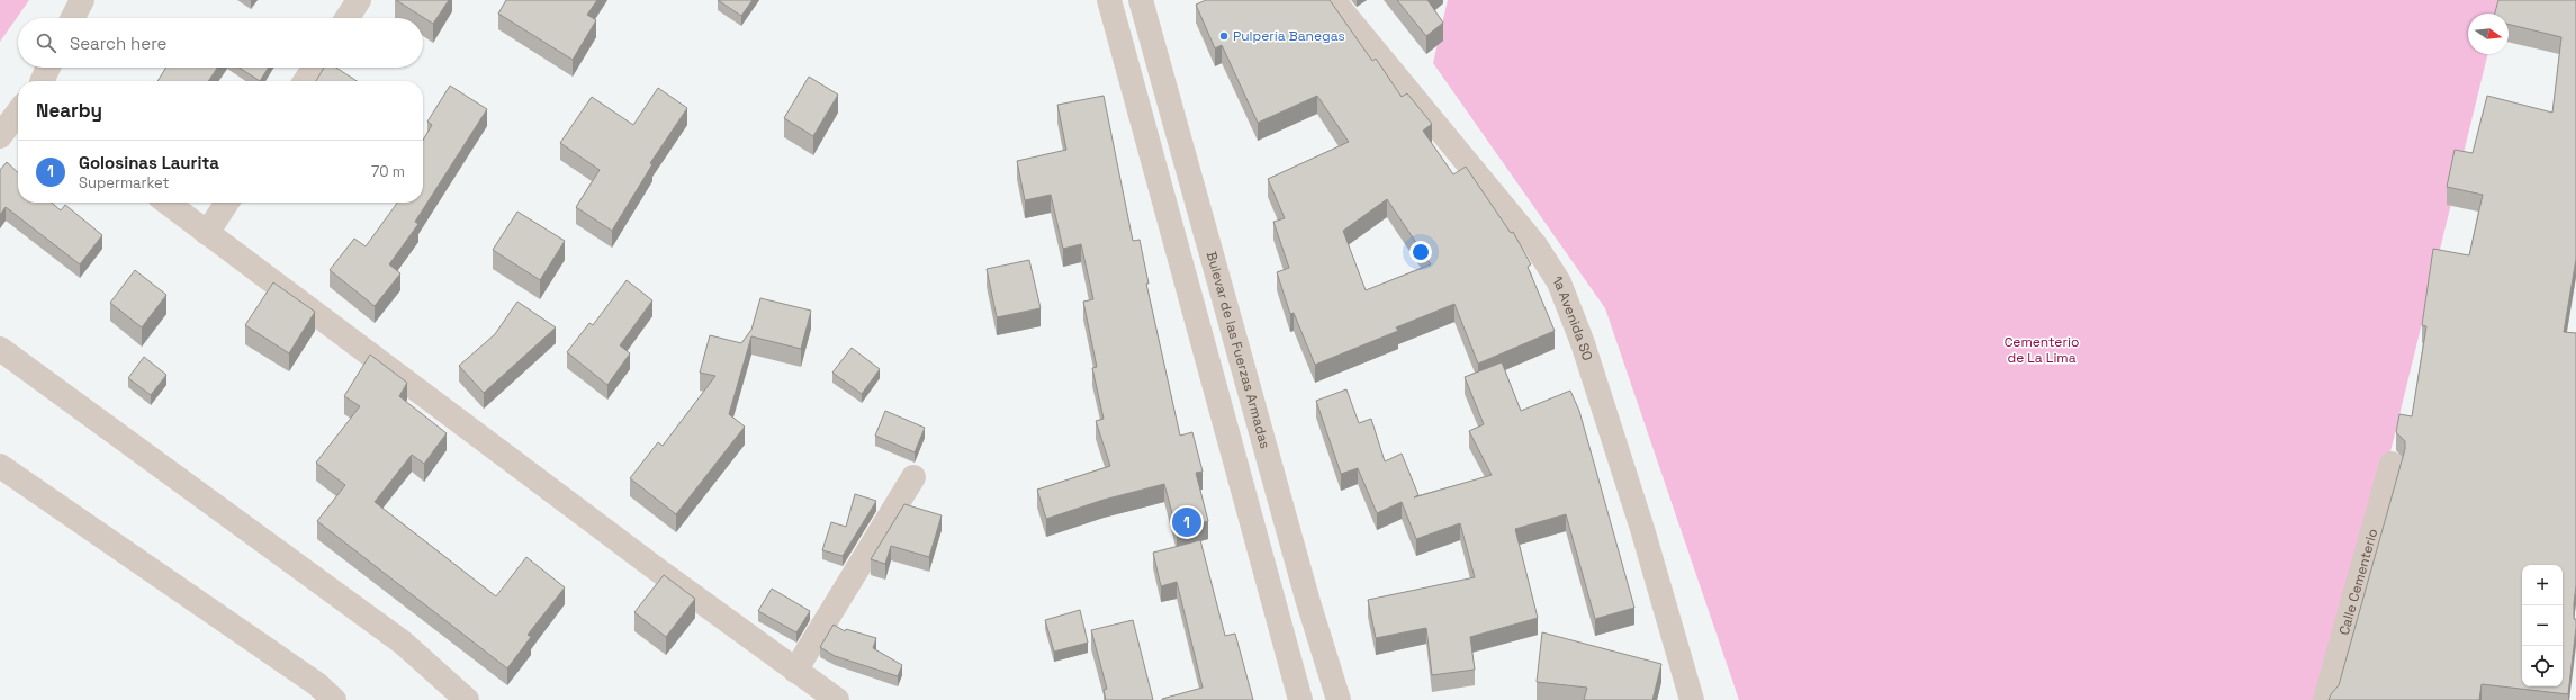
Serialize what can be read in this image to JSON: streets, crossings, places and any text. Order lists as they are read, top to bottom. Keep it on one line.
{"streets":{"street":["1a Avenida SO","Bulevar de las Fuerzas Armadas","Calle Cementerio"]},"parks":["Cementerio de La Lima"],"places":["Pulpería Banegas"],"north":"right","page":{"search":"Search here","heading":"Nearby","list":[{"mark":"1","name":"Golosinas Laurita","note":"Supermarket","value":"70 m"}],"pins":"1","map_buttons":["+","−"]}}
